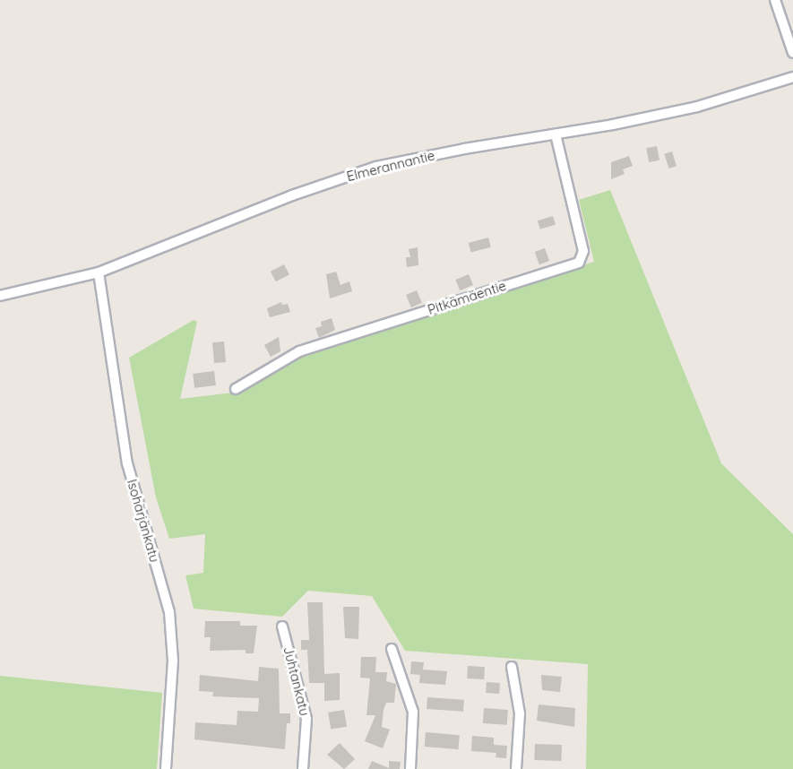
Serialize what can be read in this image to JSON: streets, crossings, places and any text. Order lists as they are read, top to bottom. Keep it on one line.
{"streets":{"street":["Elmerannantie","Pitkämäentie","Isohärjänkatu","Juhtankatu"]},"crossings":[["Elmerannantie","Pitkämäentie"],["Elmerannantie","Isohärjänkatu"]]}
